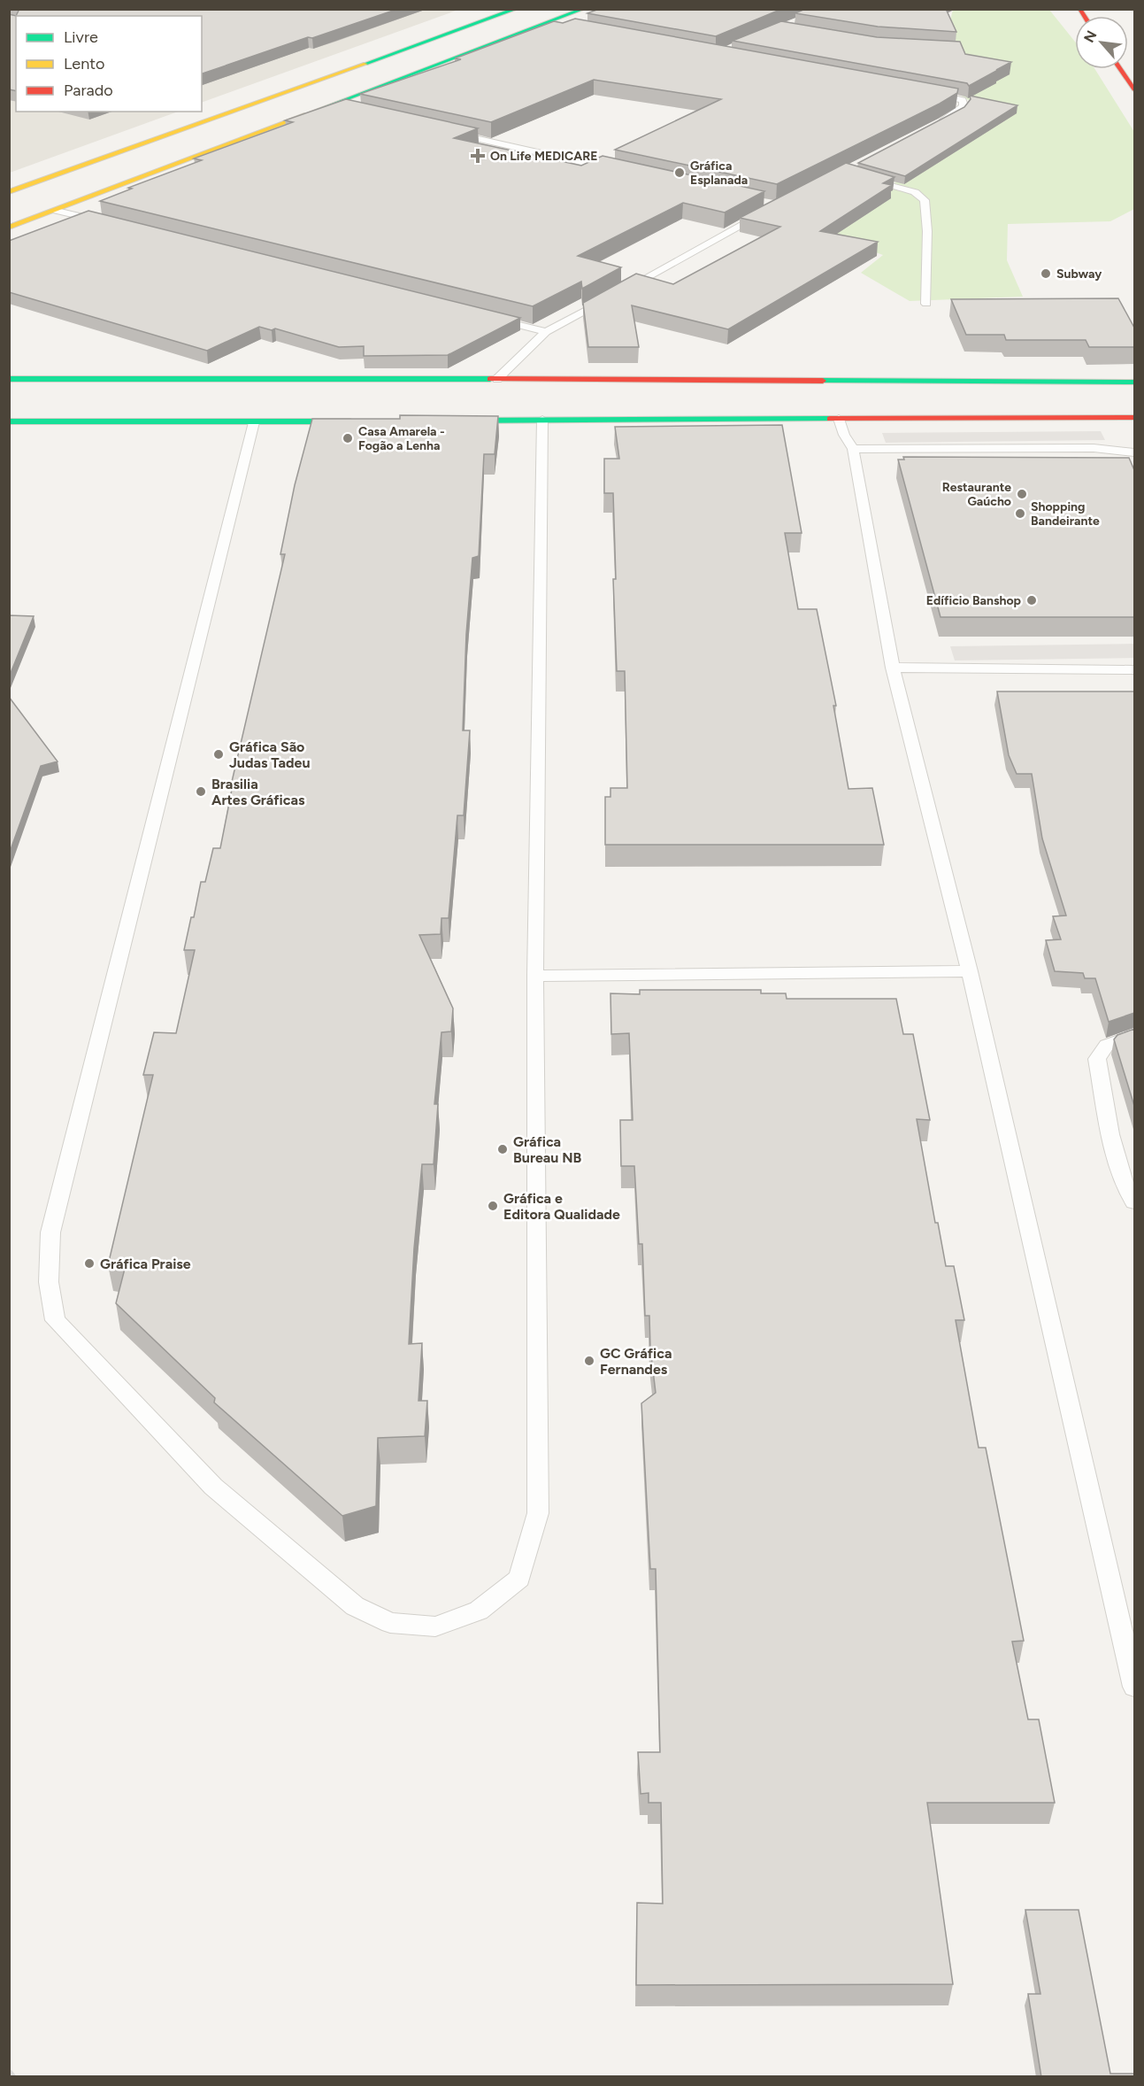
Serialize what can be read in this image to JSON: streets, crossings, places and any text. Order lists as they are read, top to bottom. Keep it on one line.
{"places":{"health":["On Life MEDICARE"],"other":["Gráfica Esplanada","Subway","Casa Amarela - Fogão a Lenha","Restaurante Gaúcho","Shopping Bandeirante","Edíficio Banshop","Gráfica São Judas Tadeu","Brasilia Artes Gráficas","Gráfica Bureau NB","Gráfica e Editora Qualidade","Gráfica Praise","GC Gráfica Fernandes"]},"legend":["Livre","Lento","Parado"],"north":"top left"}
